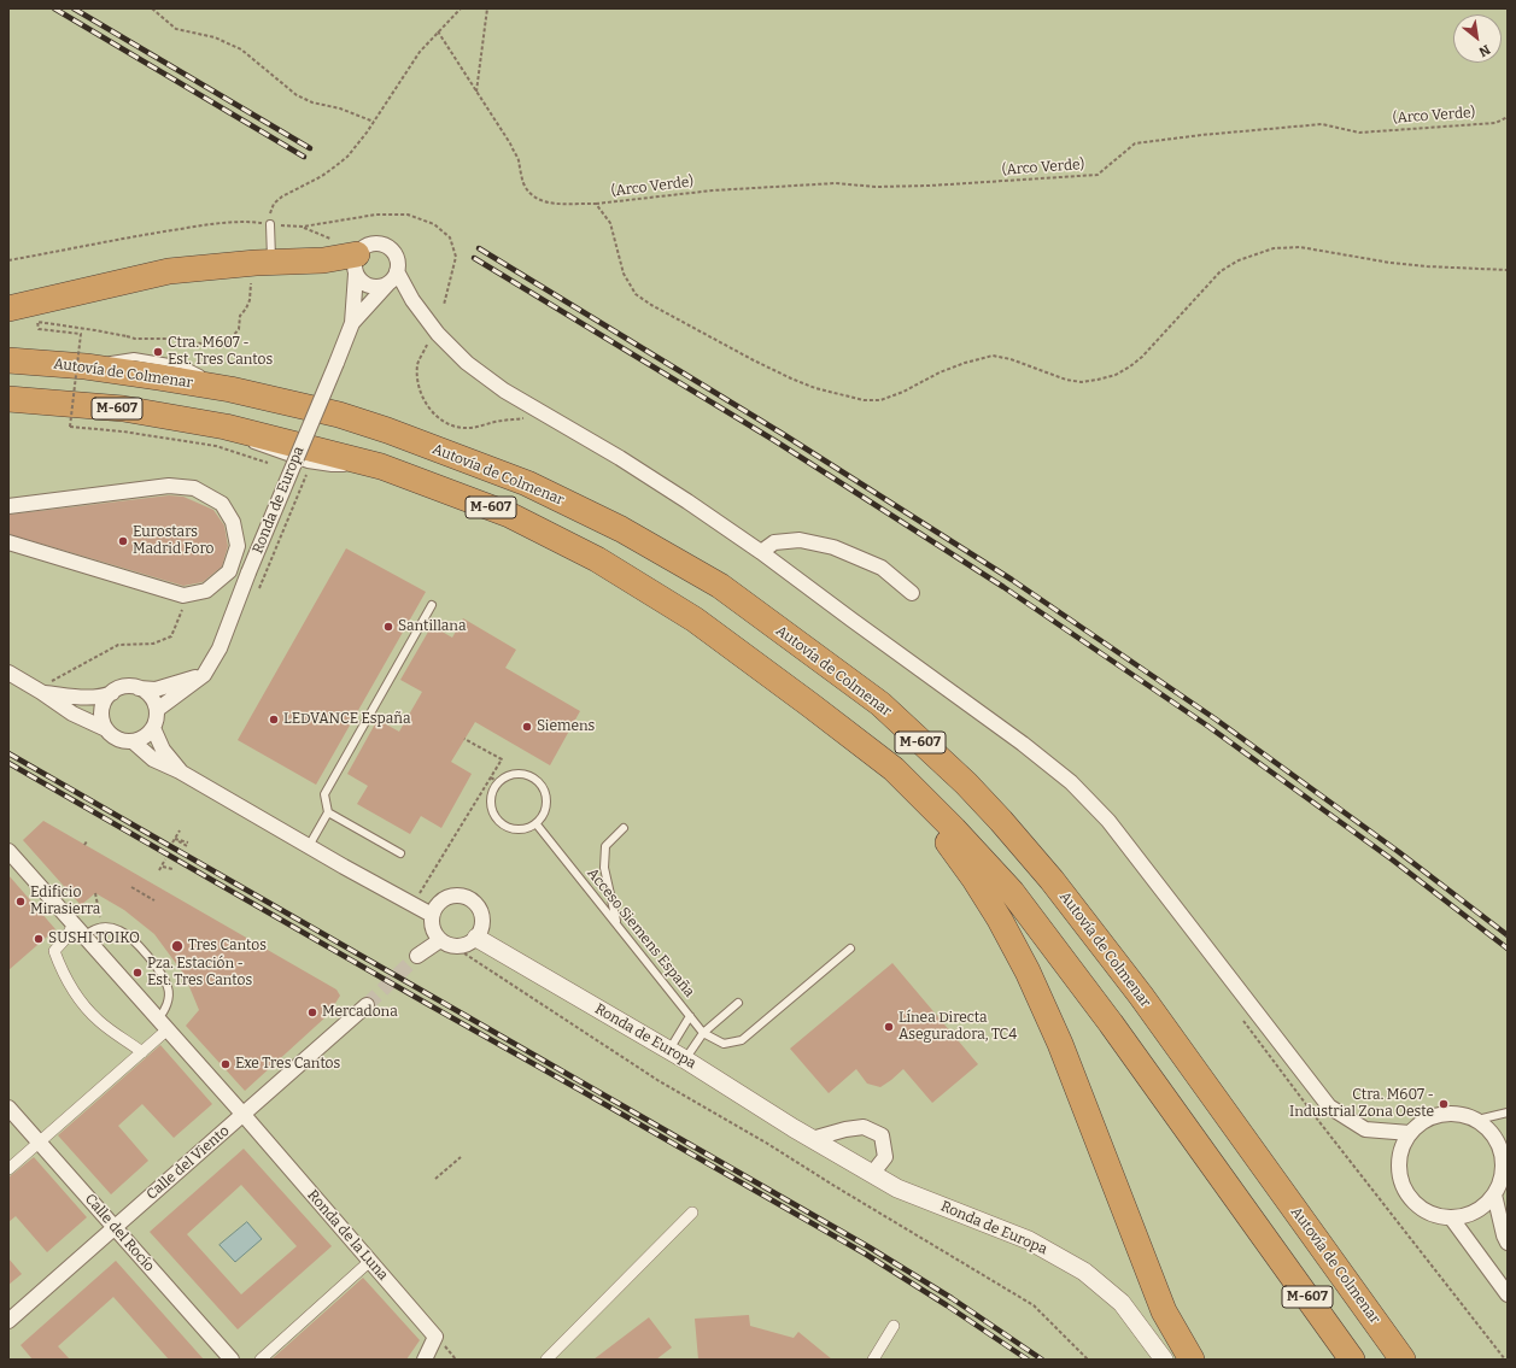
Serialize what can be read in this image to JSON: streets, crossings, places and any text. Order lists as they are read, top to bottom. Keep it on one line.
{"streets":{"highway":["Autovía de Colmenar","M-607"],"street":["Ronda de Europa","Calle del Viento","Calle del Rocío","Ronda de la Luna"],"lane":["Acceso Siemens España"],"path":["(Arco Verde)"]},"crossings":[["Calle del Viento","Calle del Rocío"],["Calle del Viento","Ronda de la Luna"]],"places":["Ctra. M607 - Est. Tres Cantos","Eurostars Madrid Foro","Santillana","LEDVANCE España","Siemens","Edificio Mirasierra","SUSHI TOIKO","Tres Cantos","Pza. Estación - Est. Tres Cantos","Mercadona","Línea Directa Aseguradora, TC4","Exe Tres Cantos","Ctra. M607 - Industrial Zona Oeste"],"north":"bottom right"}
